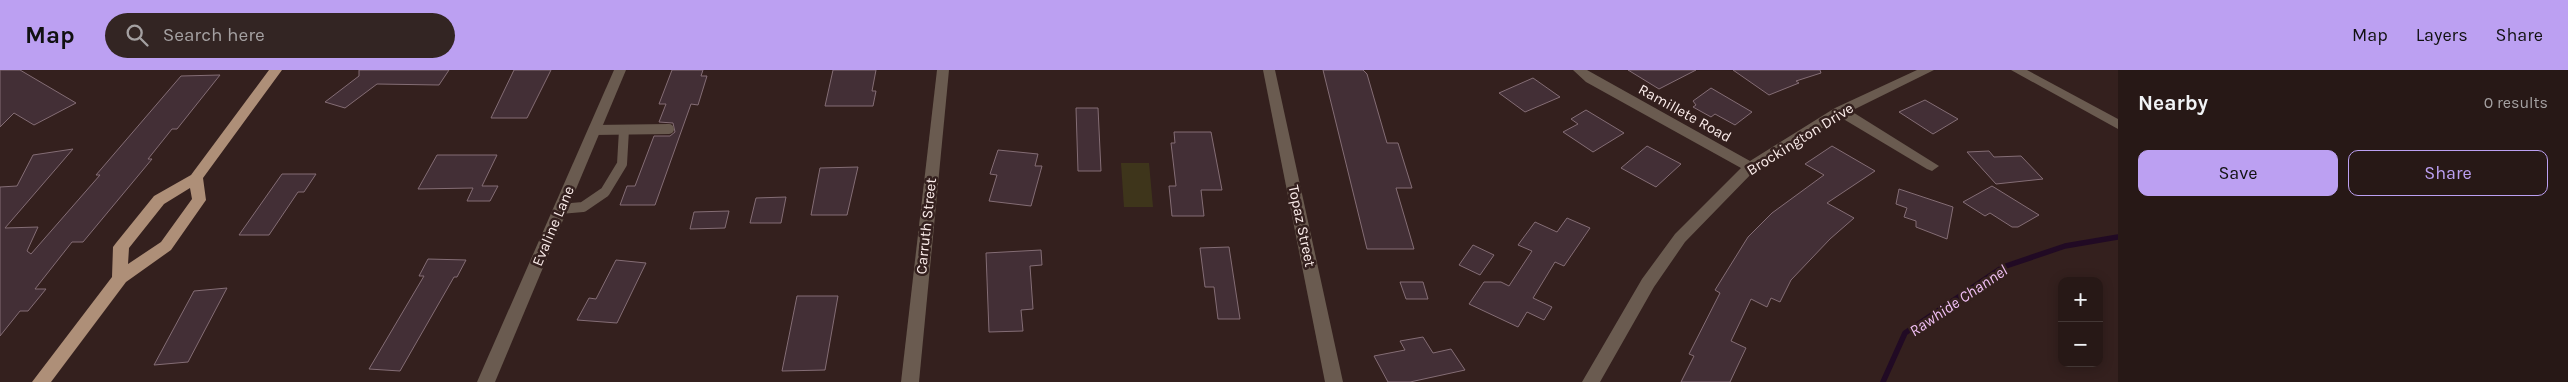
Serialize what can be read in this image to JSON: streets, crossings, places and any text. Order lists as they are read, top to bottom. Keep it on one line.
{"streets":{"street":["Ramillete Road","Brockington Drive","Evaline Lane","Carruth Street","Topaz Street"]},"crossings":[["Ramillete Road","Brockington Drive"]],"water":["Rawhide Channel"],"page":{"header":"Map","search":"Search here","nav":["Map","Layers","Share"],"heading":["Nearby","0 results"],"buttons":["Save","Share"],"map_buttons":["+","−"]}}
